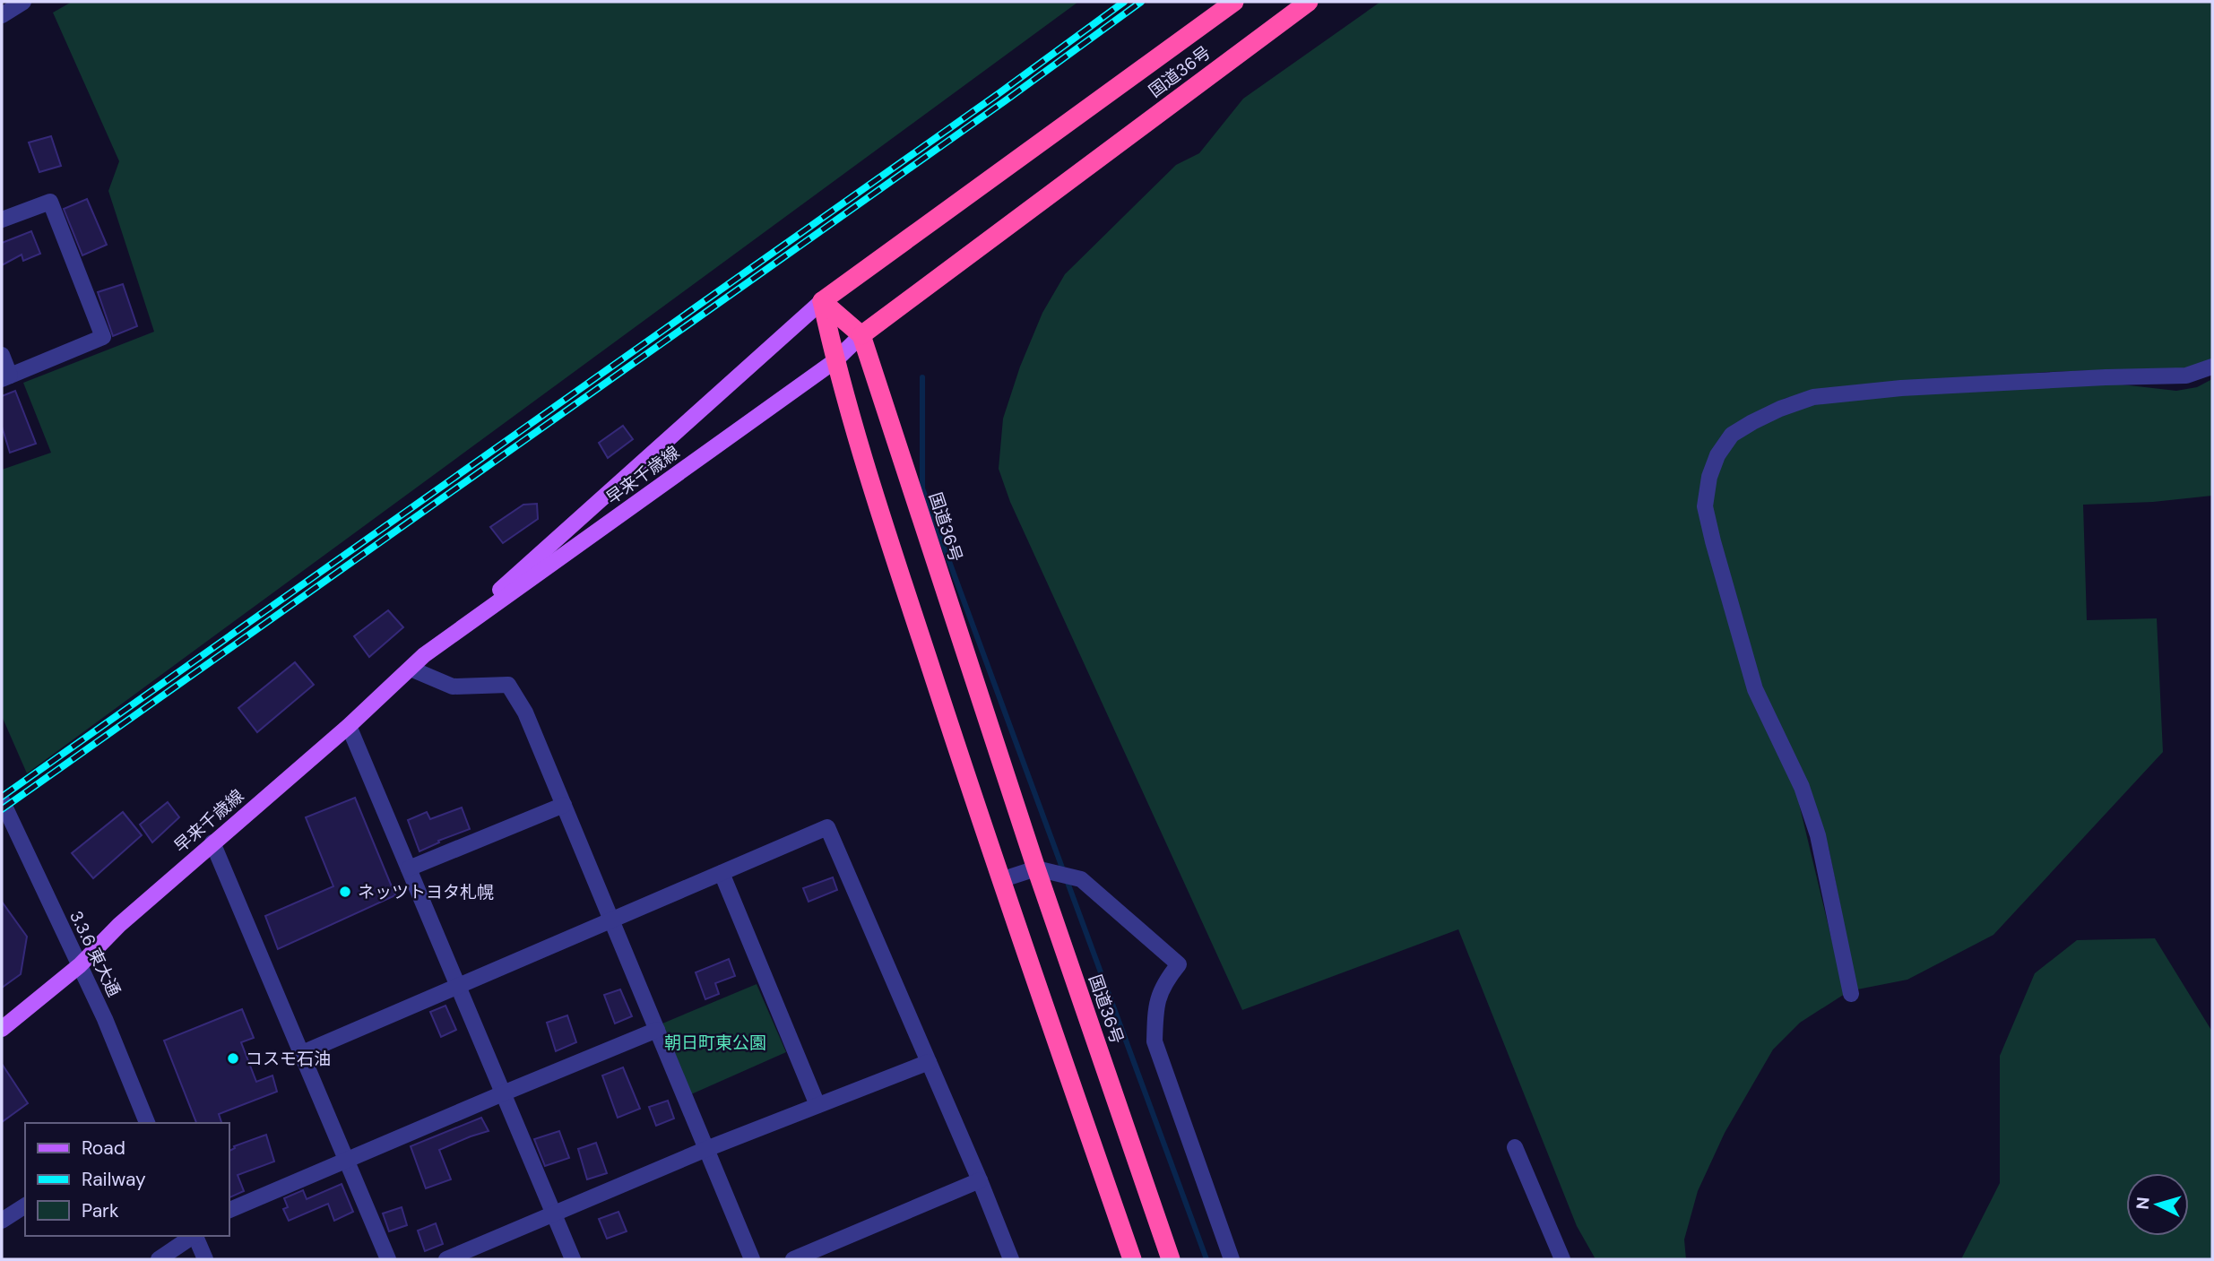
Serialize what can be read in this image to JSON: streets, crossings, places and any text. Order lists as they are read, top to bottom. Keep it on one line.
{"streets":{"highway":["国道36号"],"main road":["早来千歳線"],"street":["3.3.6 東大通"]},"crossings":[["国道36号","早来千歳線"],["早来千歳線","3.3.6 東大通"]],"parks":["朝日町東公園"],"places":["ネッツトヨタ札幌","コスモ石油"],"legend":["Road","Railway","Park"],"north":"left"}
